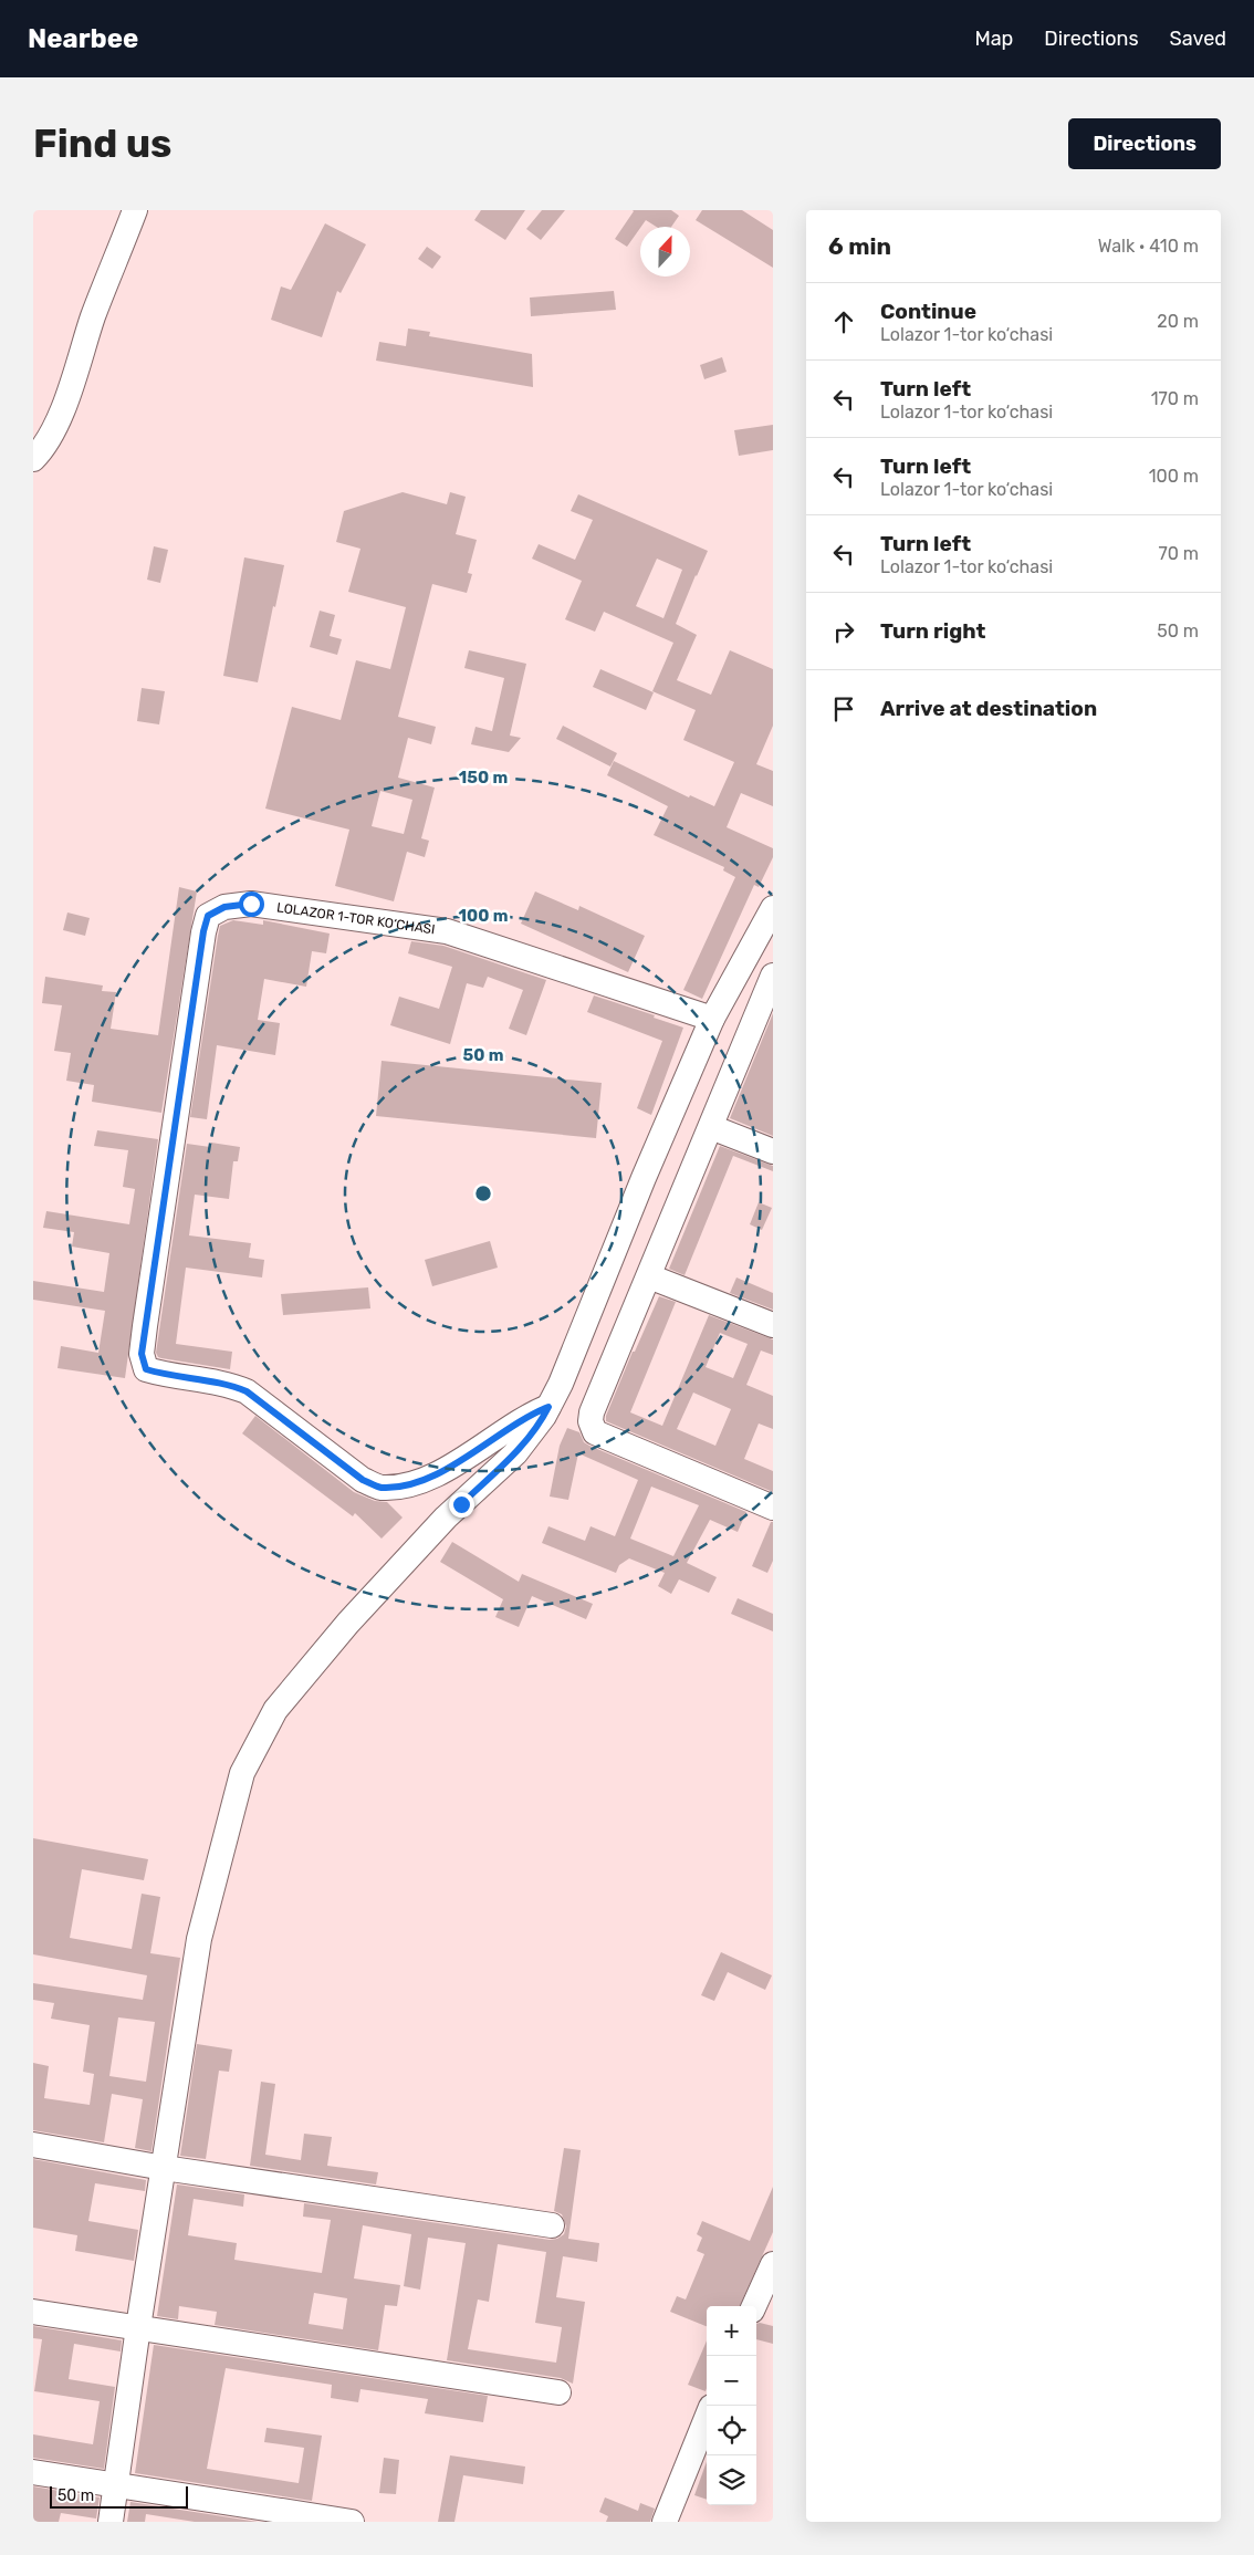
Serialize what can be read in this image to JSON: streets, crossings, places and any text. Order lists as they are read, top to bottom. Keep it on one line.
{"streets":{"street":["LOLAZOR 1-TOR KO‘CHASI"]},"scale_bar":"50 m","north":"top","page":{"header":"Nearbee","nav":["Map","Directions","Saved"],"buttons":"Directions","title":"Find us","heading":["6 min","Walk · 410 m"],"list":[["Continue","Lolazor 1-tor ko‘chasi","20 m"],["Turn left","Lolazor 1-tor ko‘chasi","170 m"],["Turn left","Lolazor 1-tor ko‘chasi","100 m"],["Turn left","Lolazor 1-tor ko‘chasi","70 m"],["Turn right","50 m"],"Arrive at destination"],"map_buttons":["+","−"],"scale":"50 m"},"rings":["150 m","100 m","50 m"]}
